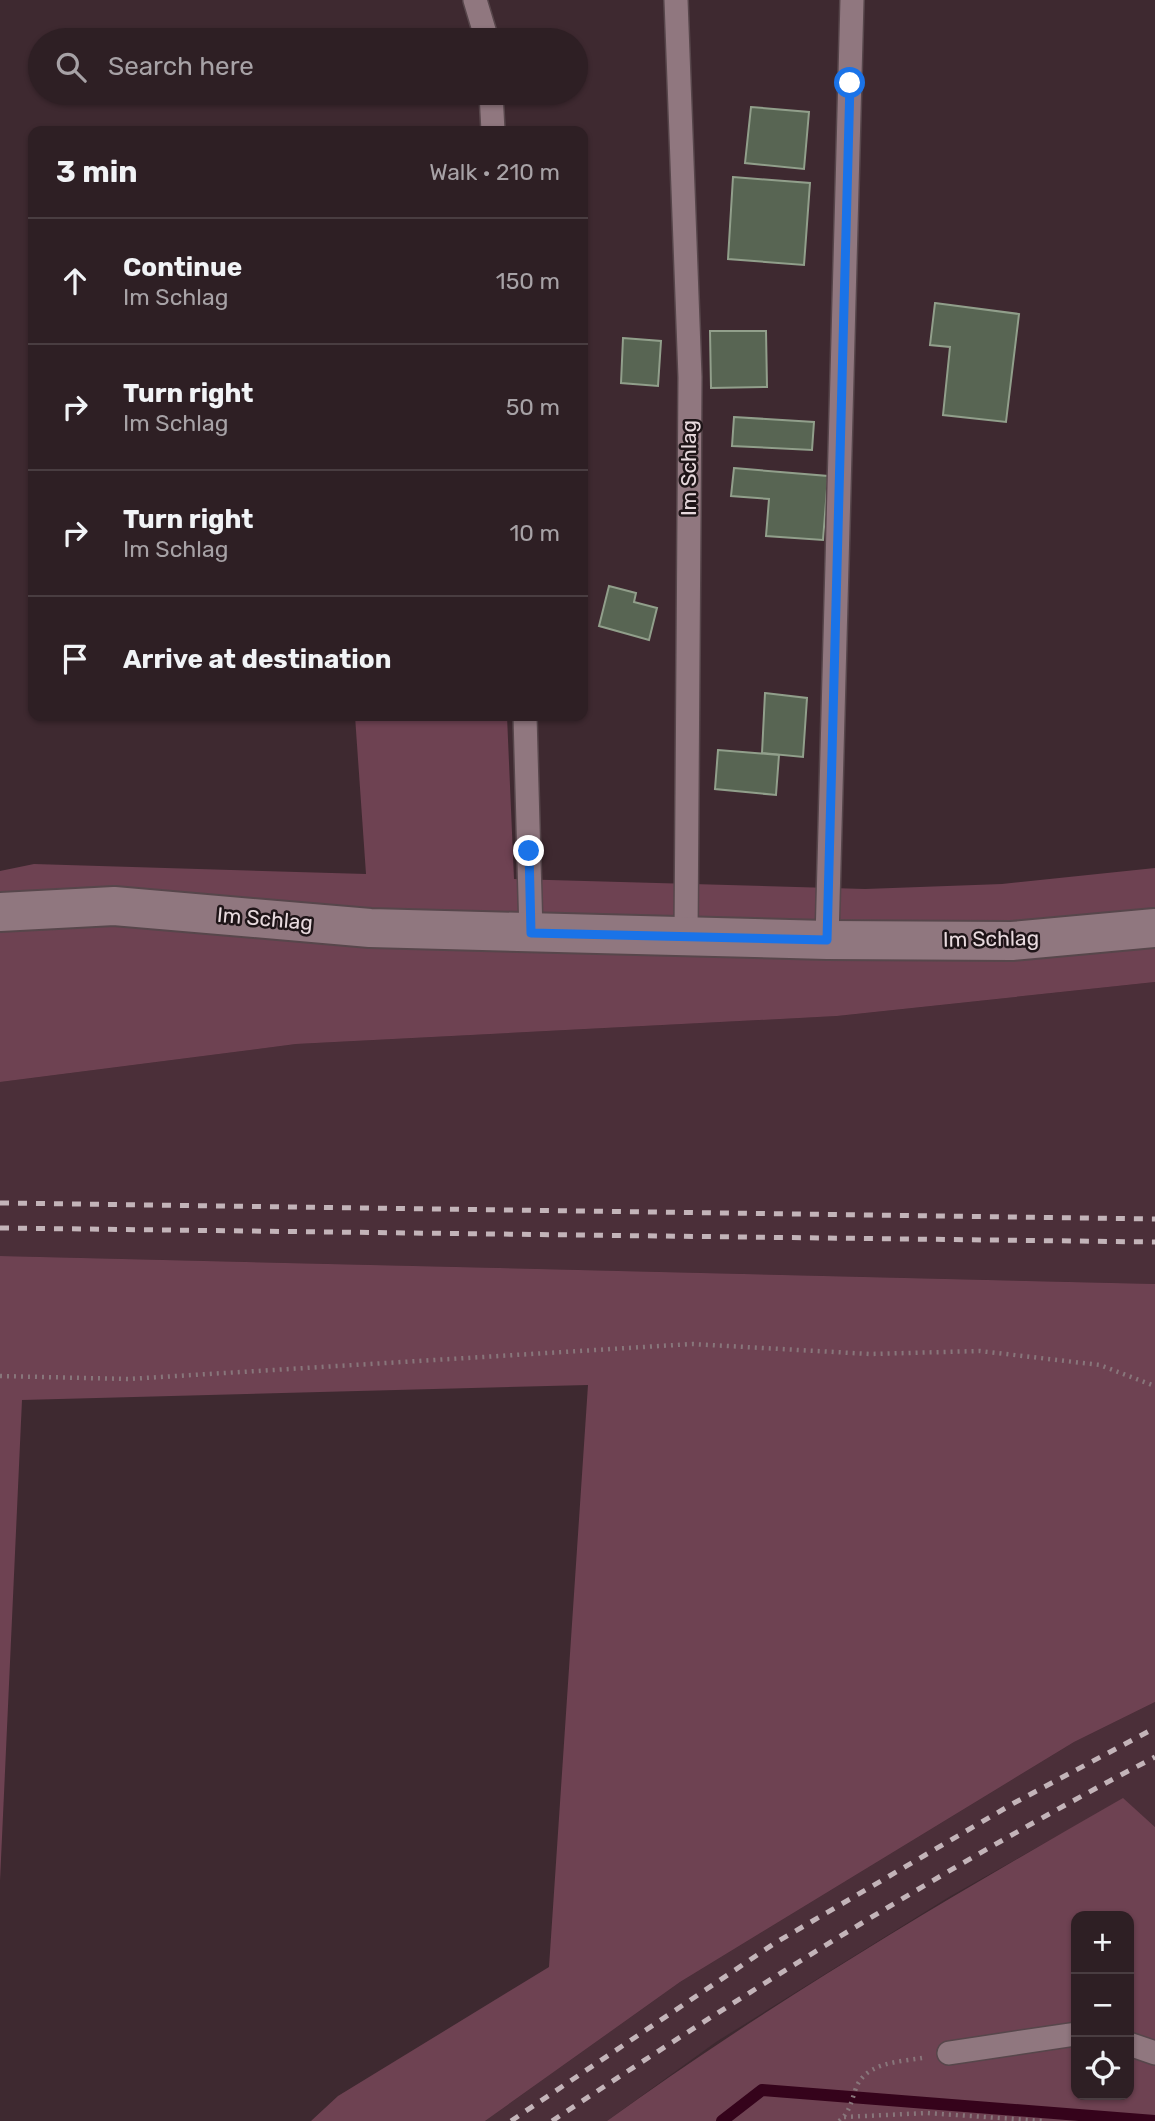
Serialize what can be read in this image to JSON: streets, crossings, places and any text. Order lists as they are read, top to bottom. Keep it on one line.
{"streets":{"street":["Im Schlag"]},"page":{"search":"Search here","heading":["3 min","Walk · 210 m"],"list":[["Continue","Im Schlag","150 m"],["Turn right","Im Schlag","50 m"],["Turn right","Im Schlag","10 m"],"Arrive at destination"],"map_buttons":["+","−"]}}
